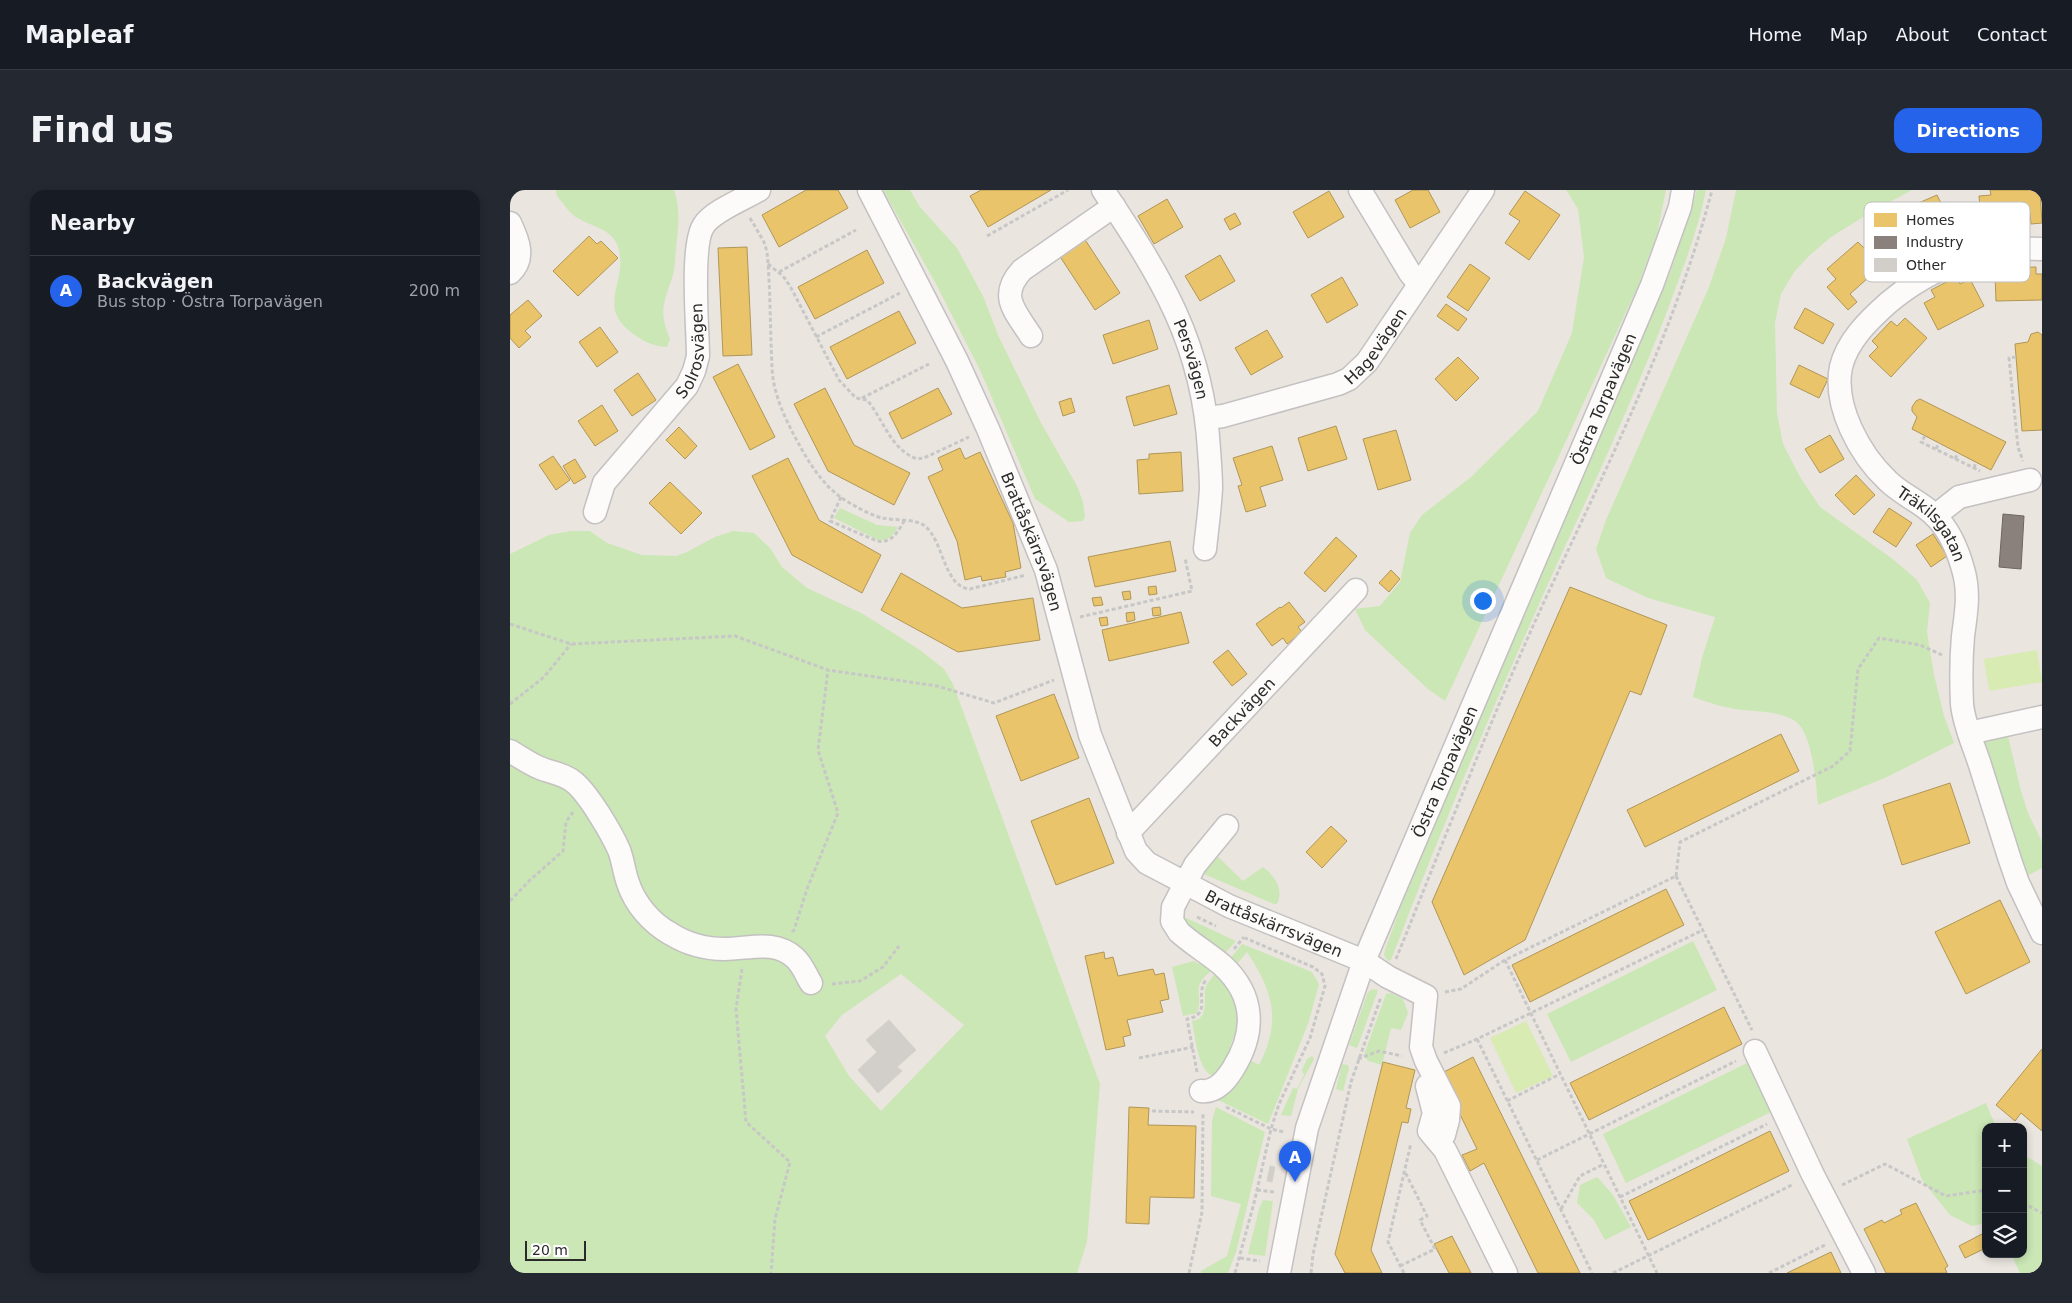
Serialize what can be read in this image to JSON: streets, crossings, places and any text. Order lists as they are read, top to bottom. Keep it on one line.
{"streets":{"street":["Hagevägen","Solrosvägen","Persvägen","Östra Torpavägen","Träkilsgatan","Brattåskärrsvägen","Backvägen"]},"crossings":[["Hagevägen","Persvägen"],["Östra Torpavägen","Brattåskärrsvägen"],["Brattåskärrsvägen","Backvägen"]],"legend":["Homes","Industry","Other"],"scale_bar":"20 m","page":{"header":"Mapleaf","nav":["Home","Map","About","Contact"],"buttons":"Directions","title":"Find us","heading":"Nearby","list":[{"mark":"A","name":"Backvägen","note":"Bus stop · Östra Torpavägen","value":"200 m"}],"map_buttons":["+","−"],"pins":"A","scale":"20 m"}}
